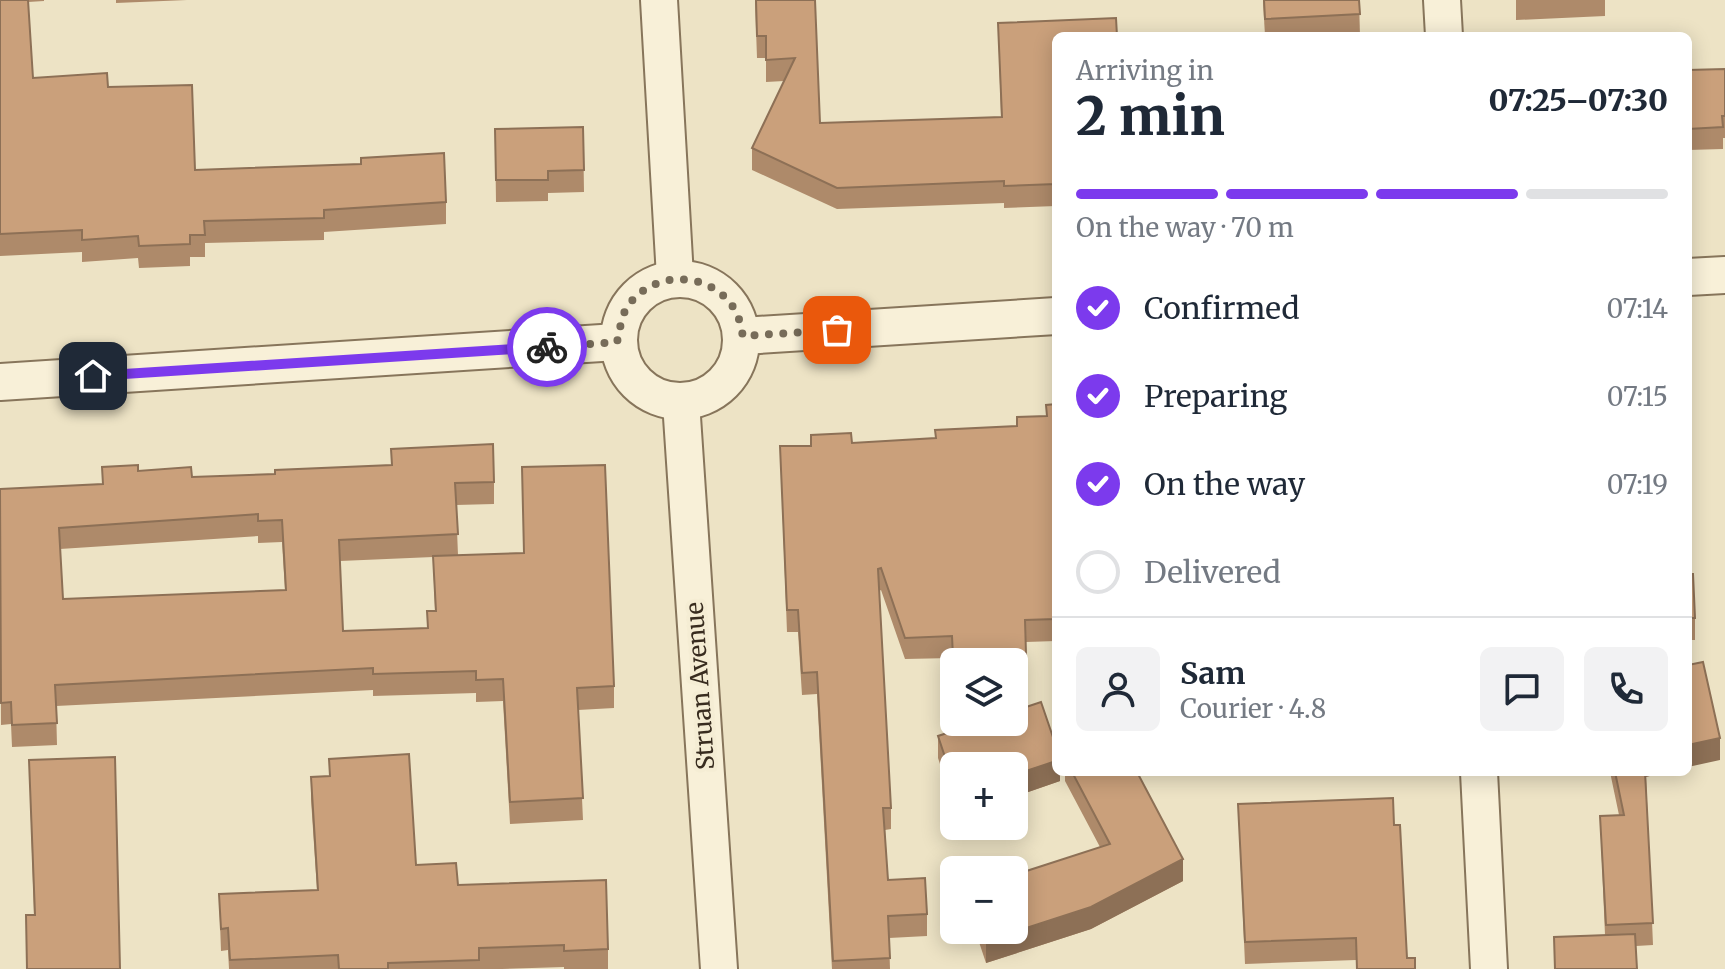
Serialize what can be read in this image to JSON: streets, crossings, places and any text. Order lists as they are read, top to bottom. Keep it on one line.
{"streets":{"street":["Struan Avenue"]},"page":{"heading":["2 min","Arriving in","07:25–07:30"],"panel":["Sam","Courier · 4.8"],"bar":"On the way · 70 m","list":[["Confirmed","07:14"],["Preparing","07:15"],["On the way","07:19"],"Delivered"],"map_buttons":["+","−"]}}
